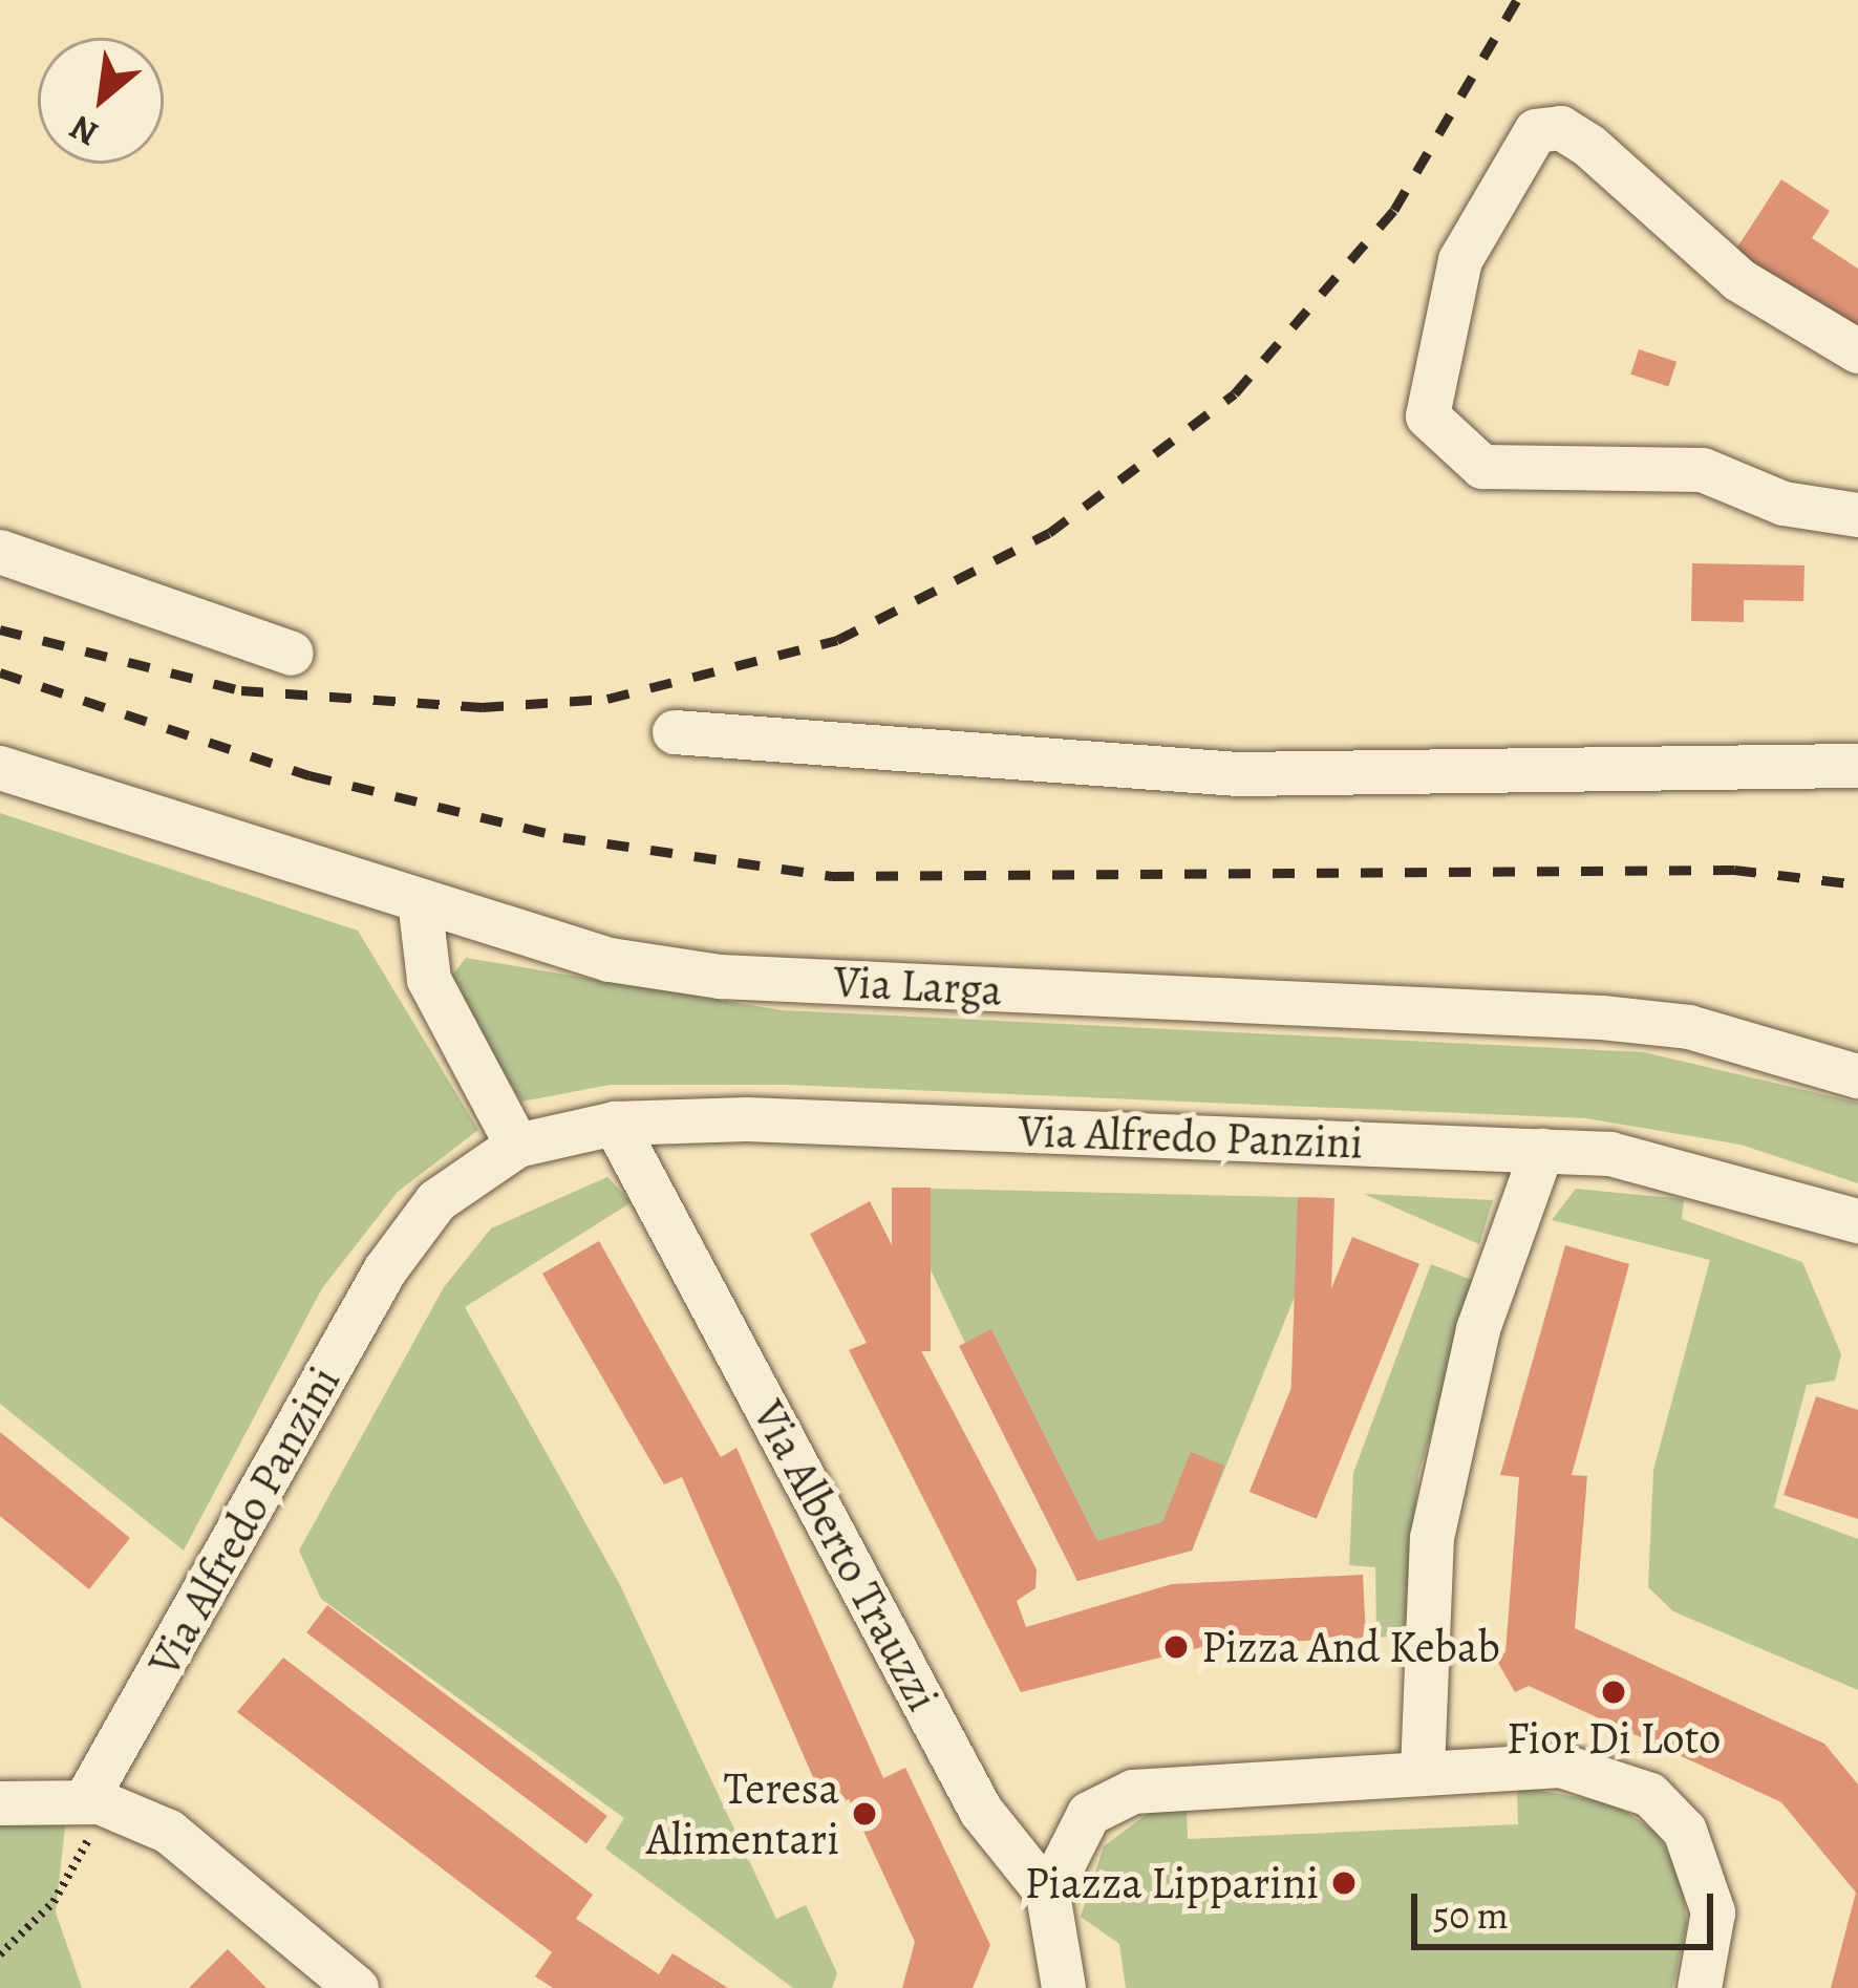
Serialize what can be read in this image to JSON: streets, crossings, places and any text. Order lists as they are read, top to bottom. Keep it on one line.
{"streets":{"street":["Via Larga","Via Alfredo Panzini","Via Alberto Trauzzi"]},"crossings":[["Via Alfredo Panzini","Via Alberto Trauzzi"]],"places":["Pizza And Kebab","Fior Di Loto","Teresa Alimentari","Piazza Lipparini"],"scale_bar":"50 m","north":"bottom left"}
